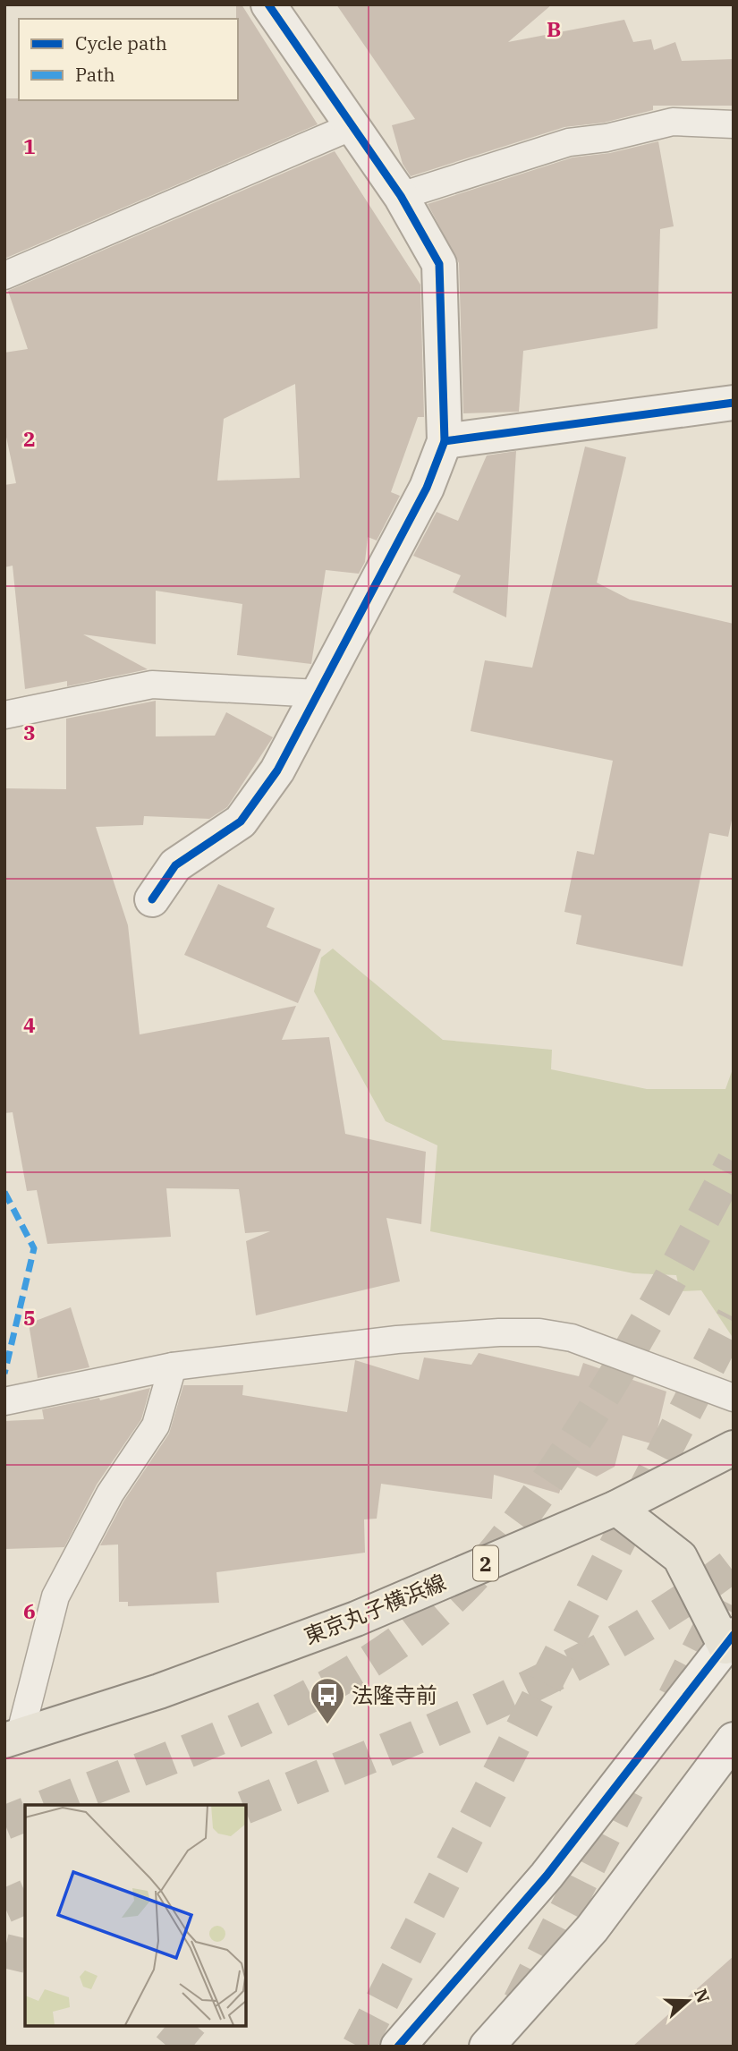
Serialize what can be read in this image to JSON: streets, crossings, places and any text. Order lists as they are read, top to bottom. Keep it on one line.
{"streets":{"main road":["2","東京丸子横浜線"]},"places":{"bus stop":["法隆寺前"]},"legend":["Cycle path","Path"],"north":"right","grid":{"columns":["B"],"rows":["1","2","3","4","5","6"]}}
